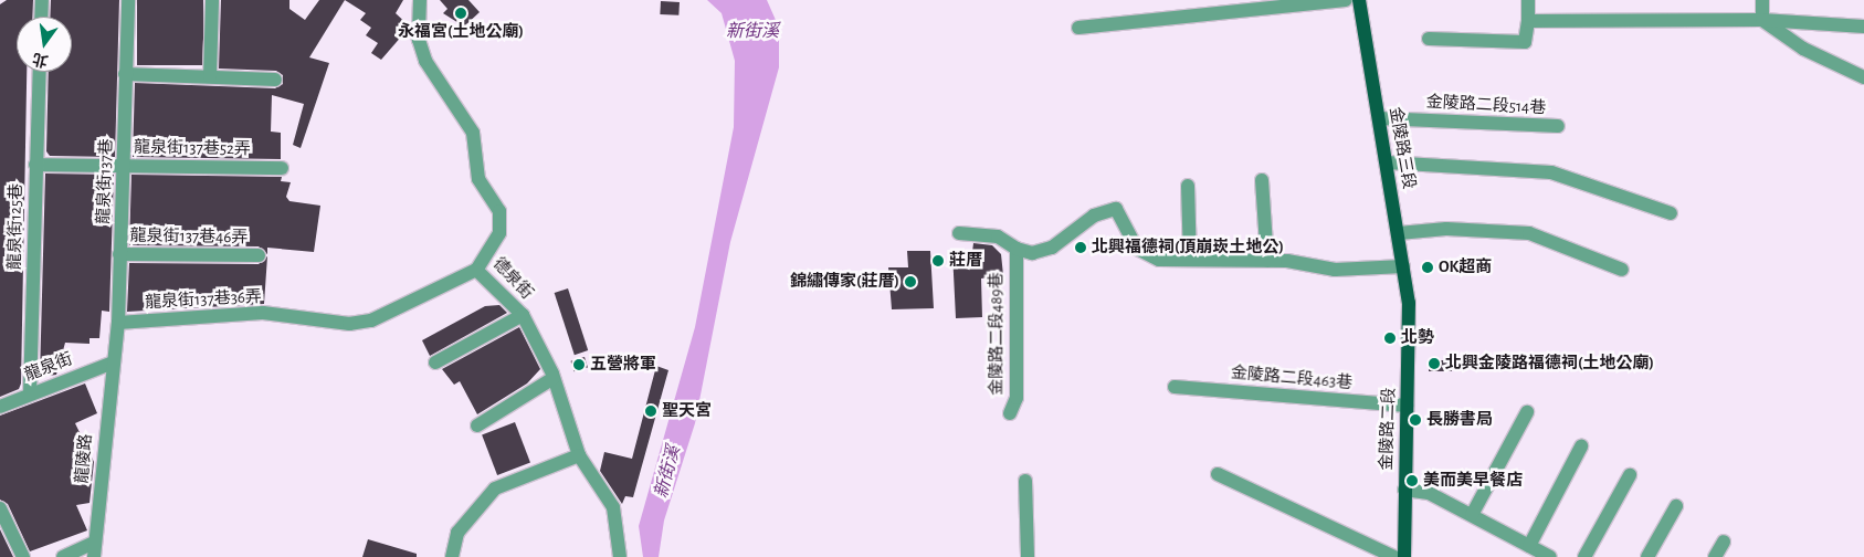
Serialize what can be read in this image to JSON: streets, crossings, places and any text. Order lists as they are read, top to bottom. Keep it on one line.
{"streets":{"main road":["金陵路三段","金陵路二段"],"lane":["金陵路二段514巷","龍泉街137巷52弄","龍泉街137巷","龍泉街125巷","龍泉街137巷46弄","德泉街","龍泉街137巷36弄","金陵路二段489巷","龍泉街","金陵路二段463巷","龍陵路"]},"crossings":[["金陵路二段514巷","金陵路三段"],["龍泉街137巷52弄","龍泉街137巷"],["龍泉街137巷52弄","龍泉街125巷"],["金陵路三段","金陵路二段"],["龍泉街137巷","龍泉街137巷46弄"],["龍泉街137巷","龍泉街137巷36弄"],["龍泉街137巷","龍泉街"],["龍泉街137巷","龍陵路"],["龍泉街125巷","龍泉街"],["德泉街","龍泉街137巷36弄"],["龍泉街","龍陵路"],["金陵路二段463巷","金陵路二段"]],"water":["新街溪"],"places":["永福宮(土地公廟)","北興福德祠(頂崩崁土地公)","莊厝","OK超商","錦繡傳家(莊厝)","北勢","北興金陵路福德祠(土地公廟)","五營將軍","聖天宮","長勝書局","美而美早餐店"],"north":"bottom"}
